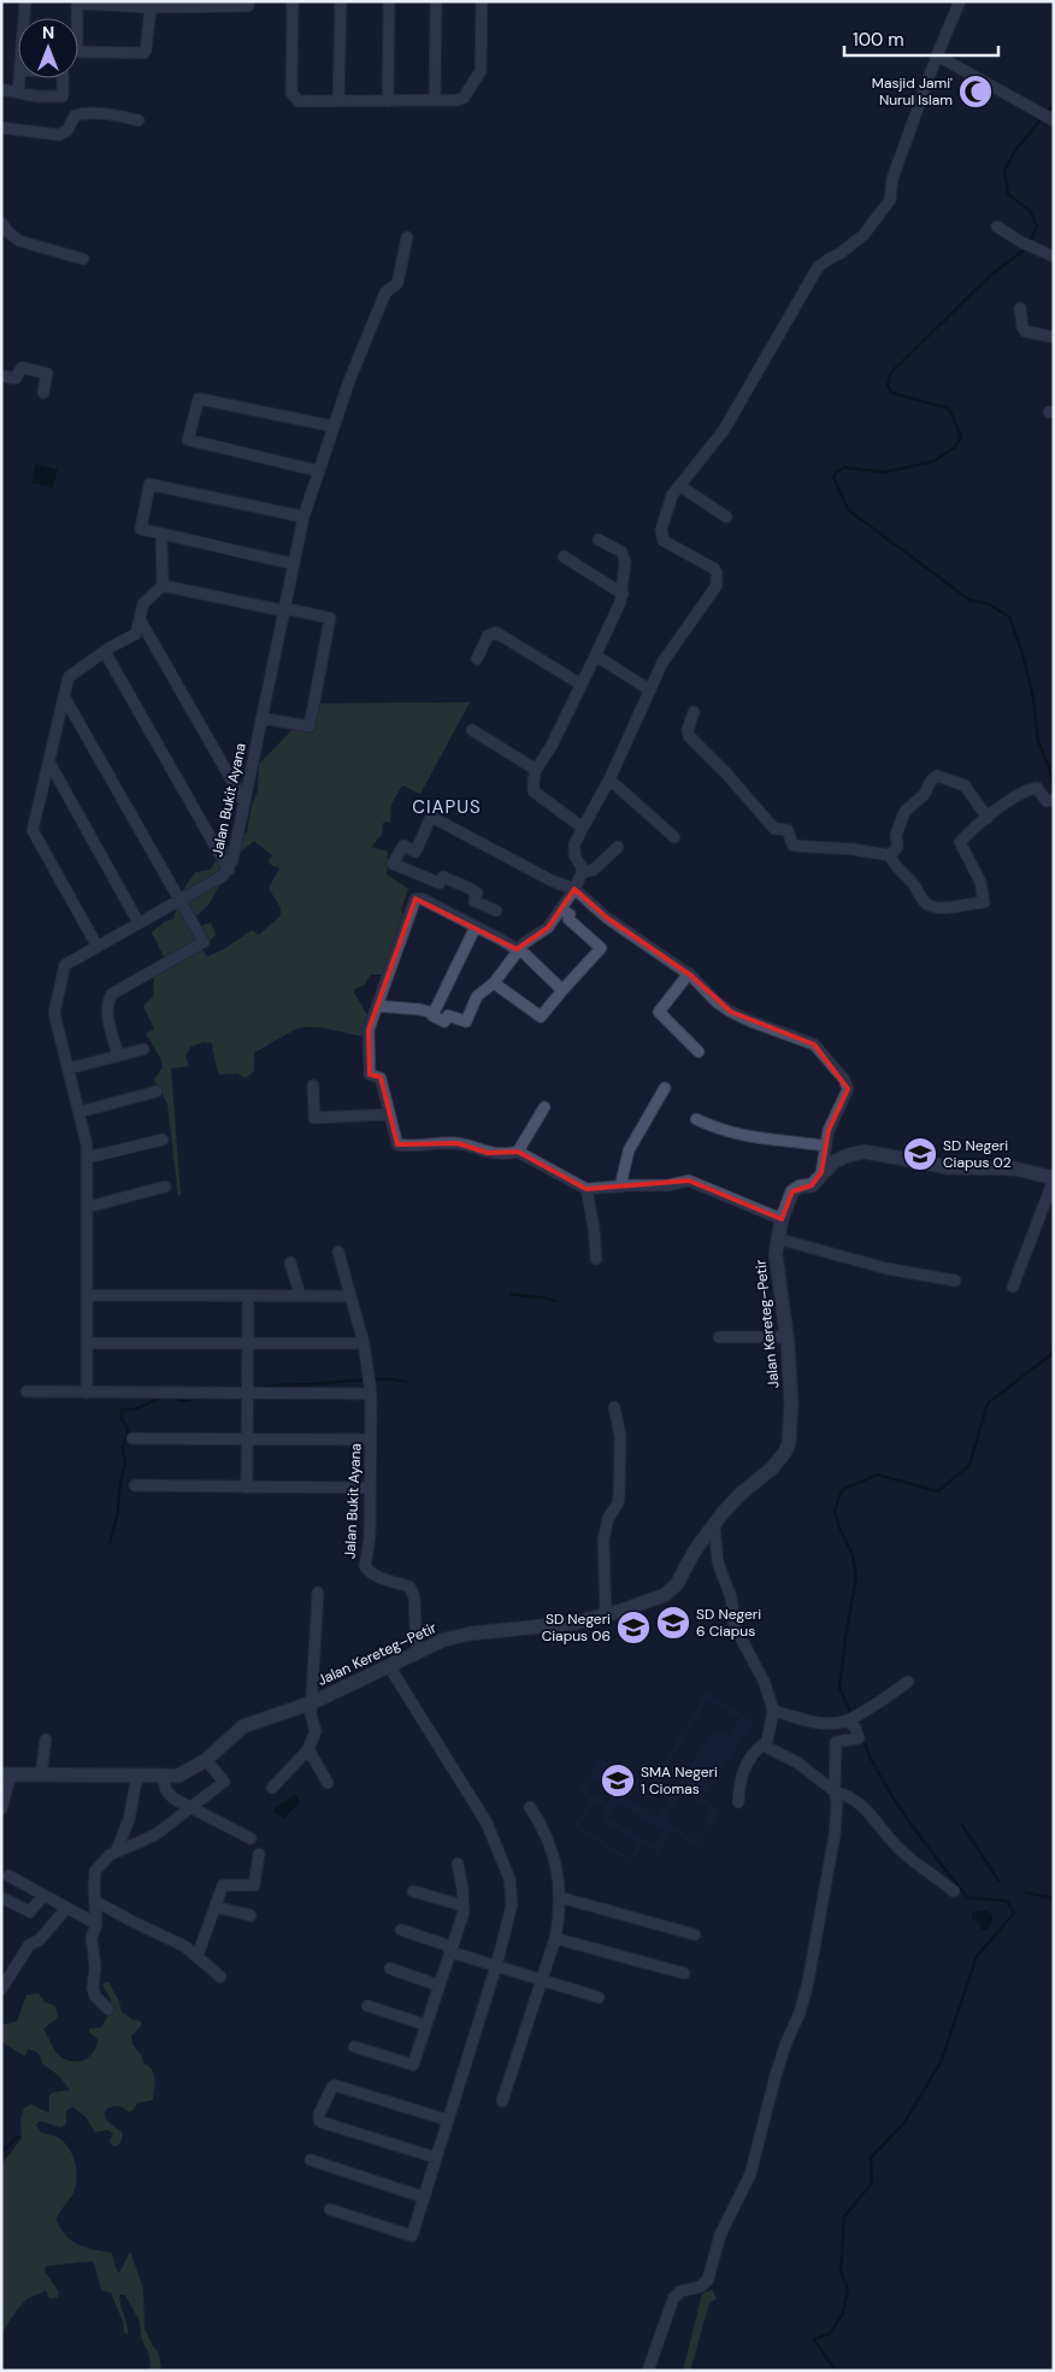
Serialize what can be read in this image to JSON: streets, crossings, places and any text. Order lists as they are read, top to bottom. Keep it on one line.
{"streets":{"street":["Jalan Bukit Ayana","Jalan Kereteg–Petir"]},"crossings":[["Jalan Bukit Ayana","Jalan Kereteg–Petir"]],"districts":["CIAPUS"],"places":{"mosque":["Masjid Jami' Nurul Islam"],"school or university":["SD Negeri Ciapus 02","SD Negeri 6 Ciapus","SD Negeri Ciapus 06","SMA Negeri 1 Ciomas"]},"scale_bar":"100 m","north":"top"}
